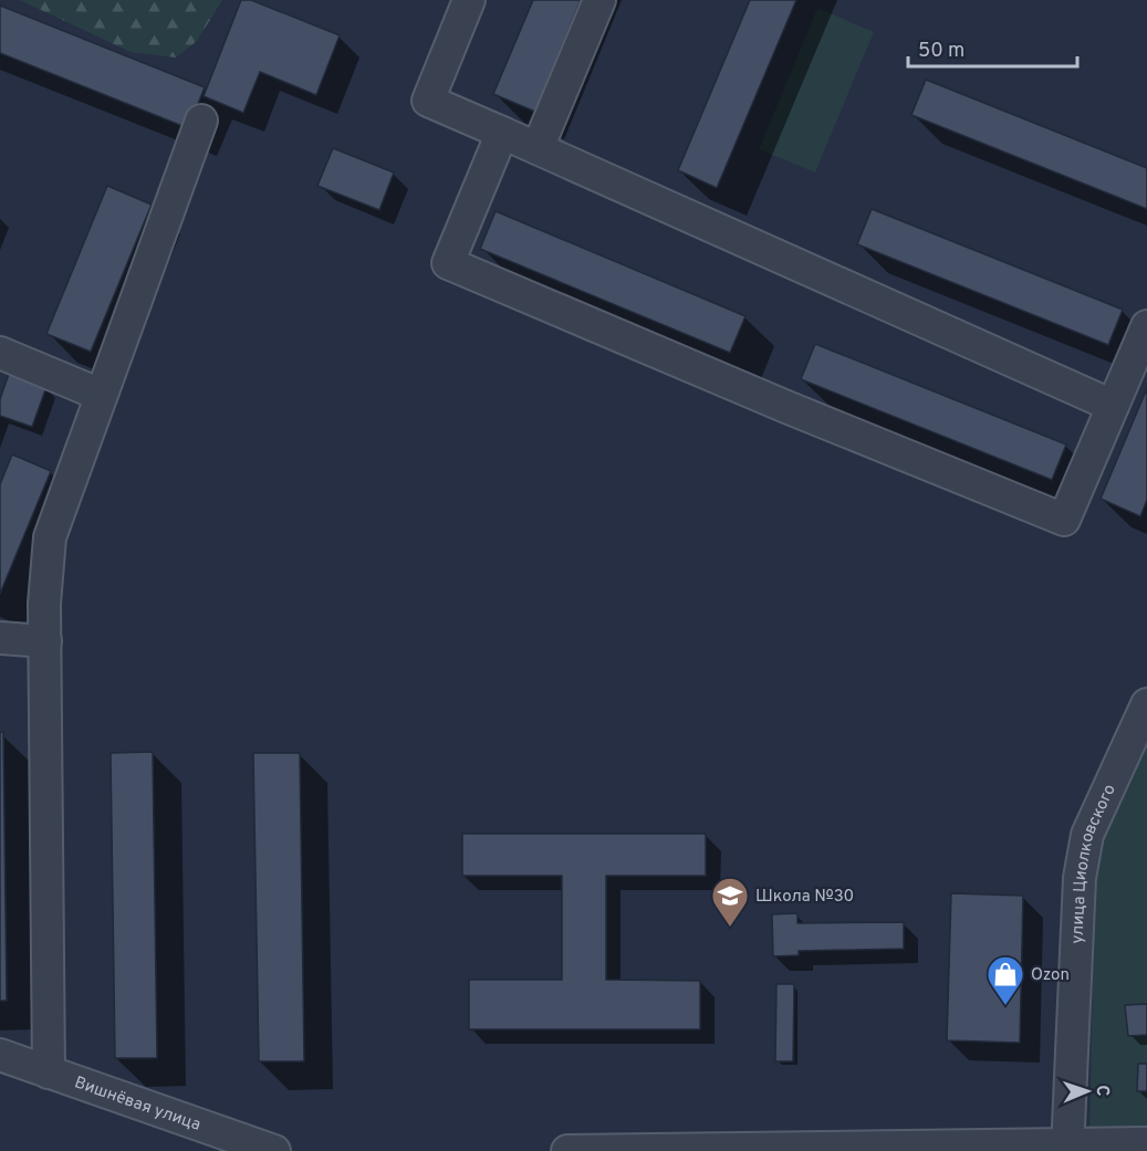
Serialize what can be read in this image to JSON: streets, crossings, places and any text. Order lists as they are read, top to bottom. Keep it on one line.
{"streets":{"street":["улица Циолковского","Вишнёвая улица"]},"places":{"school or university":["Школа №30"],"shop":["Ozon"]},"scale_bar":"50 m","north":"right"}
